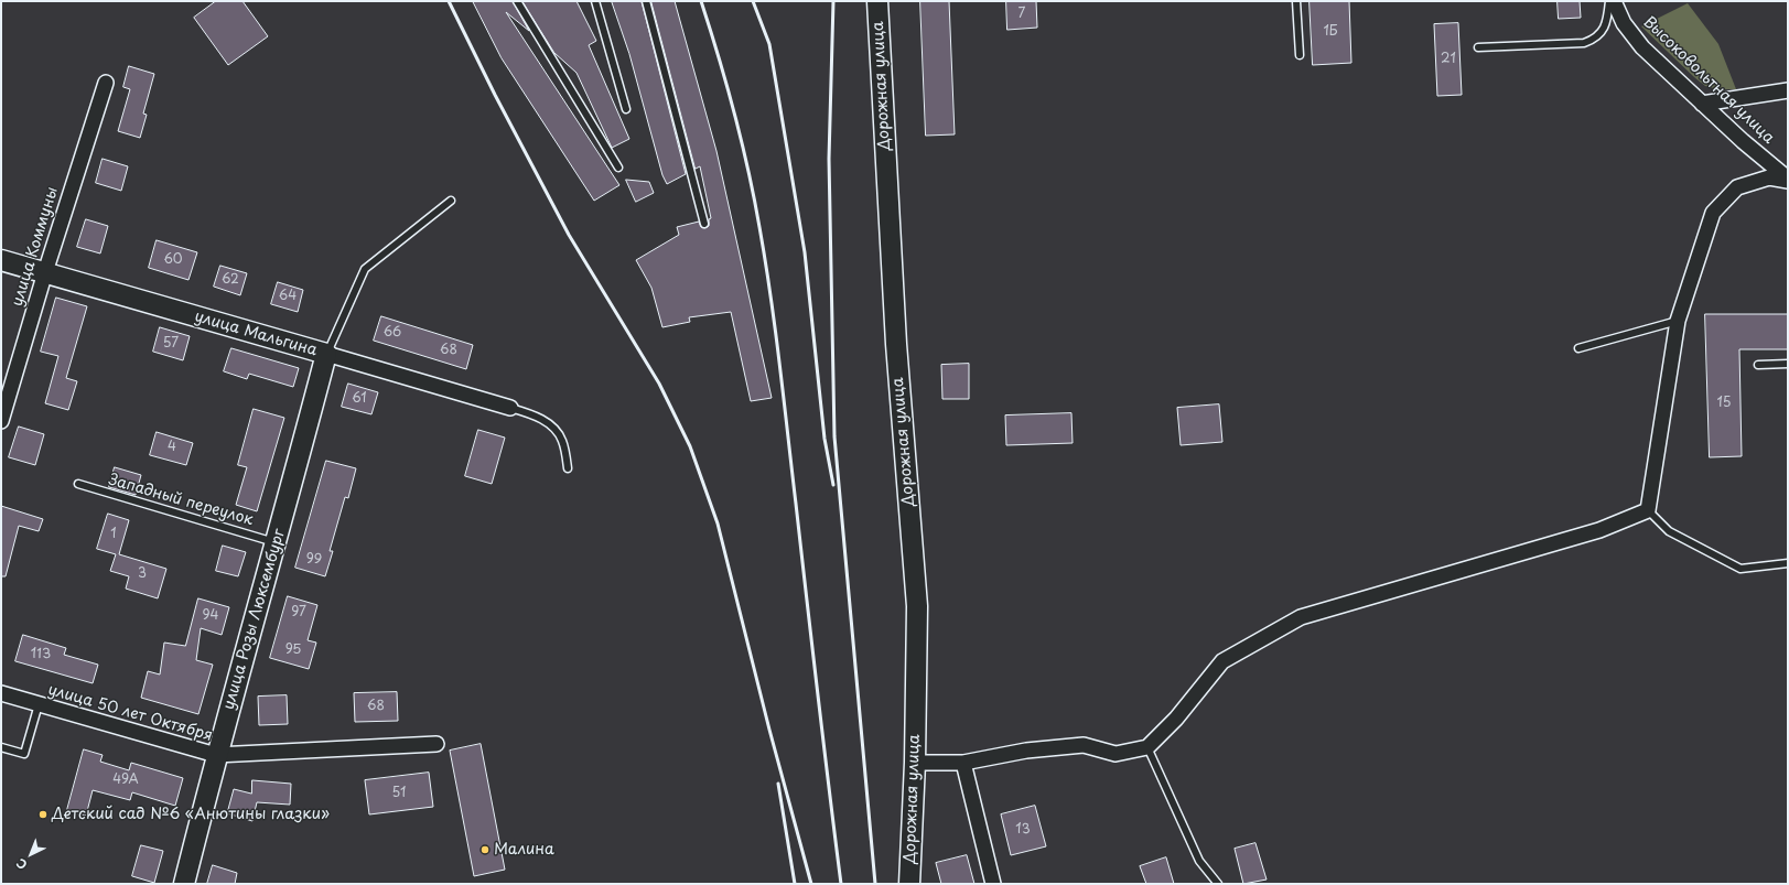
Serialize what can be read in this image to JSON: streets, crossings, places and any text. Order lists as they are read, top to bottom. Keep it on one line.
{"streets":{"street":["Высоковольтная улица","Дорожная улица","улица Коммуны","улица Мальгина","улица Розы Люксембург","улица 50 лет Октября"],"lane":["Западный переулок"]},"crossings":[["улица Коммуны","улица Мальгина"],["улица Мальгина","улица Розы Люксембург"],["Западный переулок","улица Розы Люксембург"],["улица Розы Люксембург","улица 50 лет Октября"]],"places":["Детский сад №6 «Анютины глазки»","Малина"],"house_numbers":["7","1Б","21","60","62","64","66","57","68","61","15","4","1","99","3","97","94","95","113","68","49А","51","13"],"north":"bottom left"}
